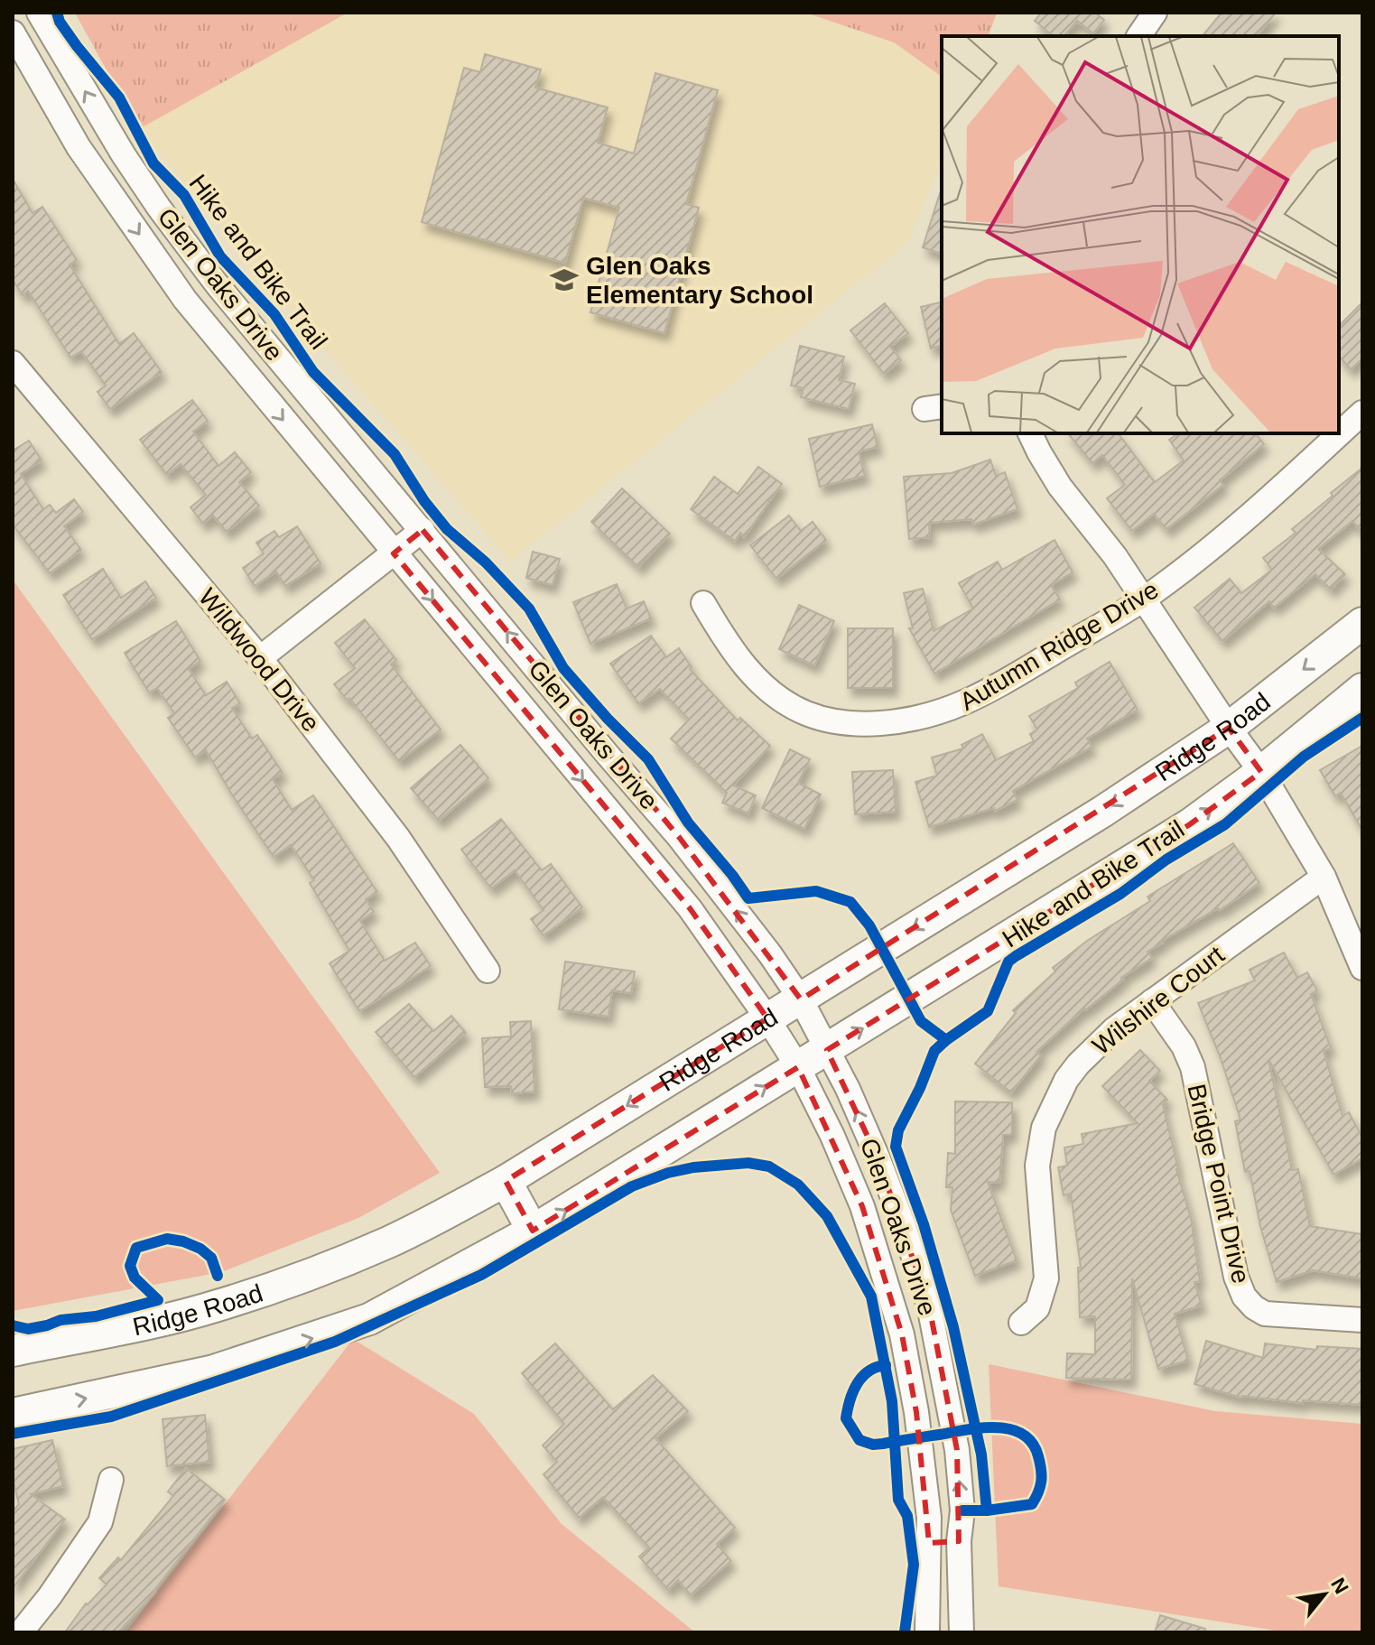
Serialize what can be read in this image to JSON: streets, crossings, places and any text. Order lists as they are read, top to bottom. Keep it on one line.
{"streets":{"main road":["Ridge Road"],"street":["Glen Oaks Drive","Autumn Ridge Drive","Wildwood Drive","Wilshire Court","Bridge Point Drive"],"cycle path":["Hike and Bike Trail"]},"crossings":[["Glen Oaks Drive","Ridge Road"],["Wilshire Court","Bridge Point Drive"]],"places":{"school or university":["Glen Oaks Elementary School"]},"north":"top right"}
